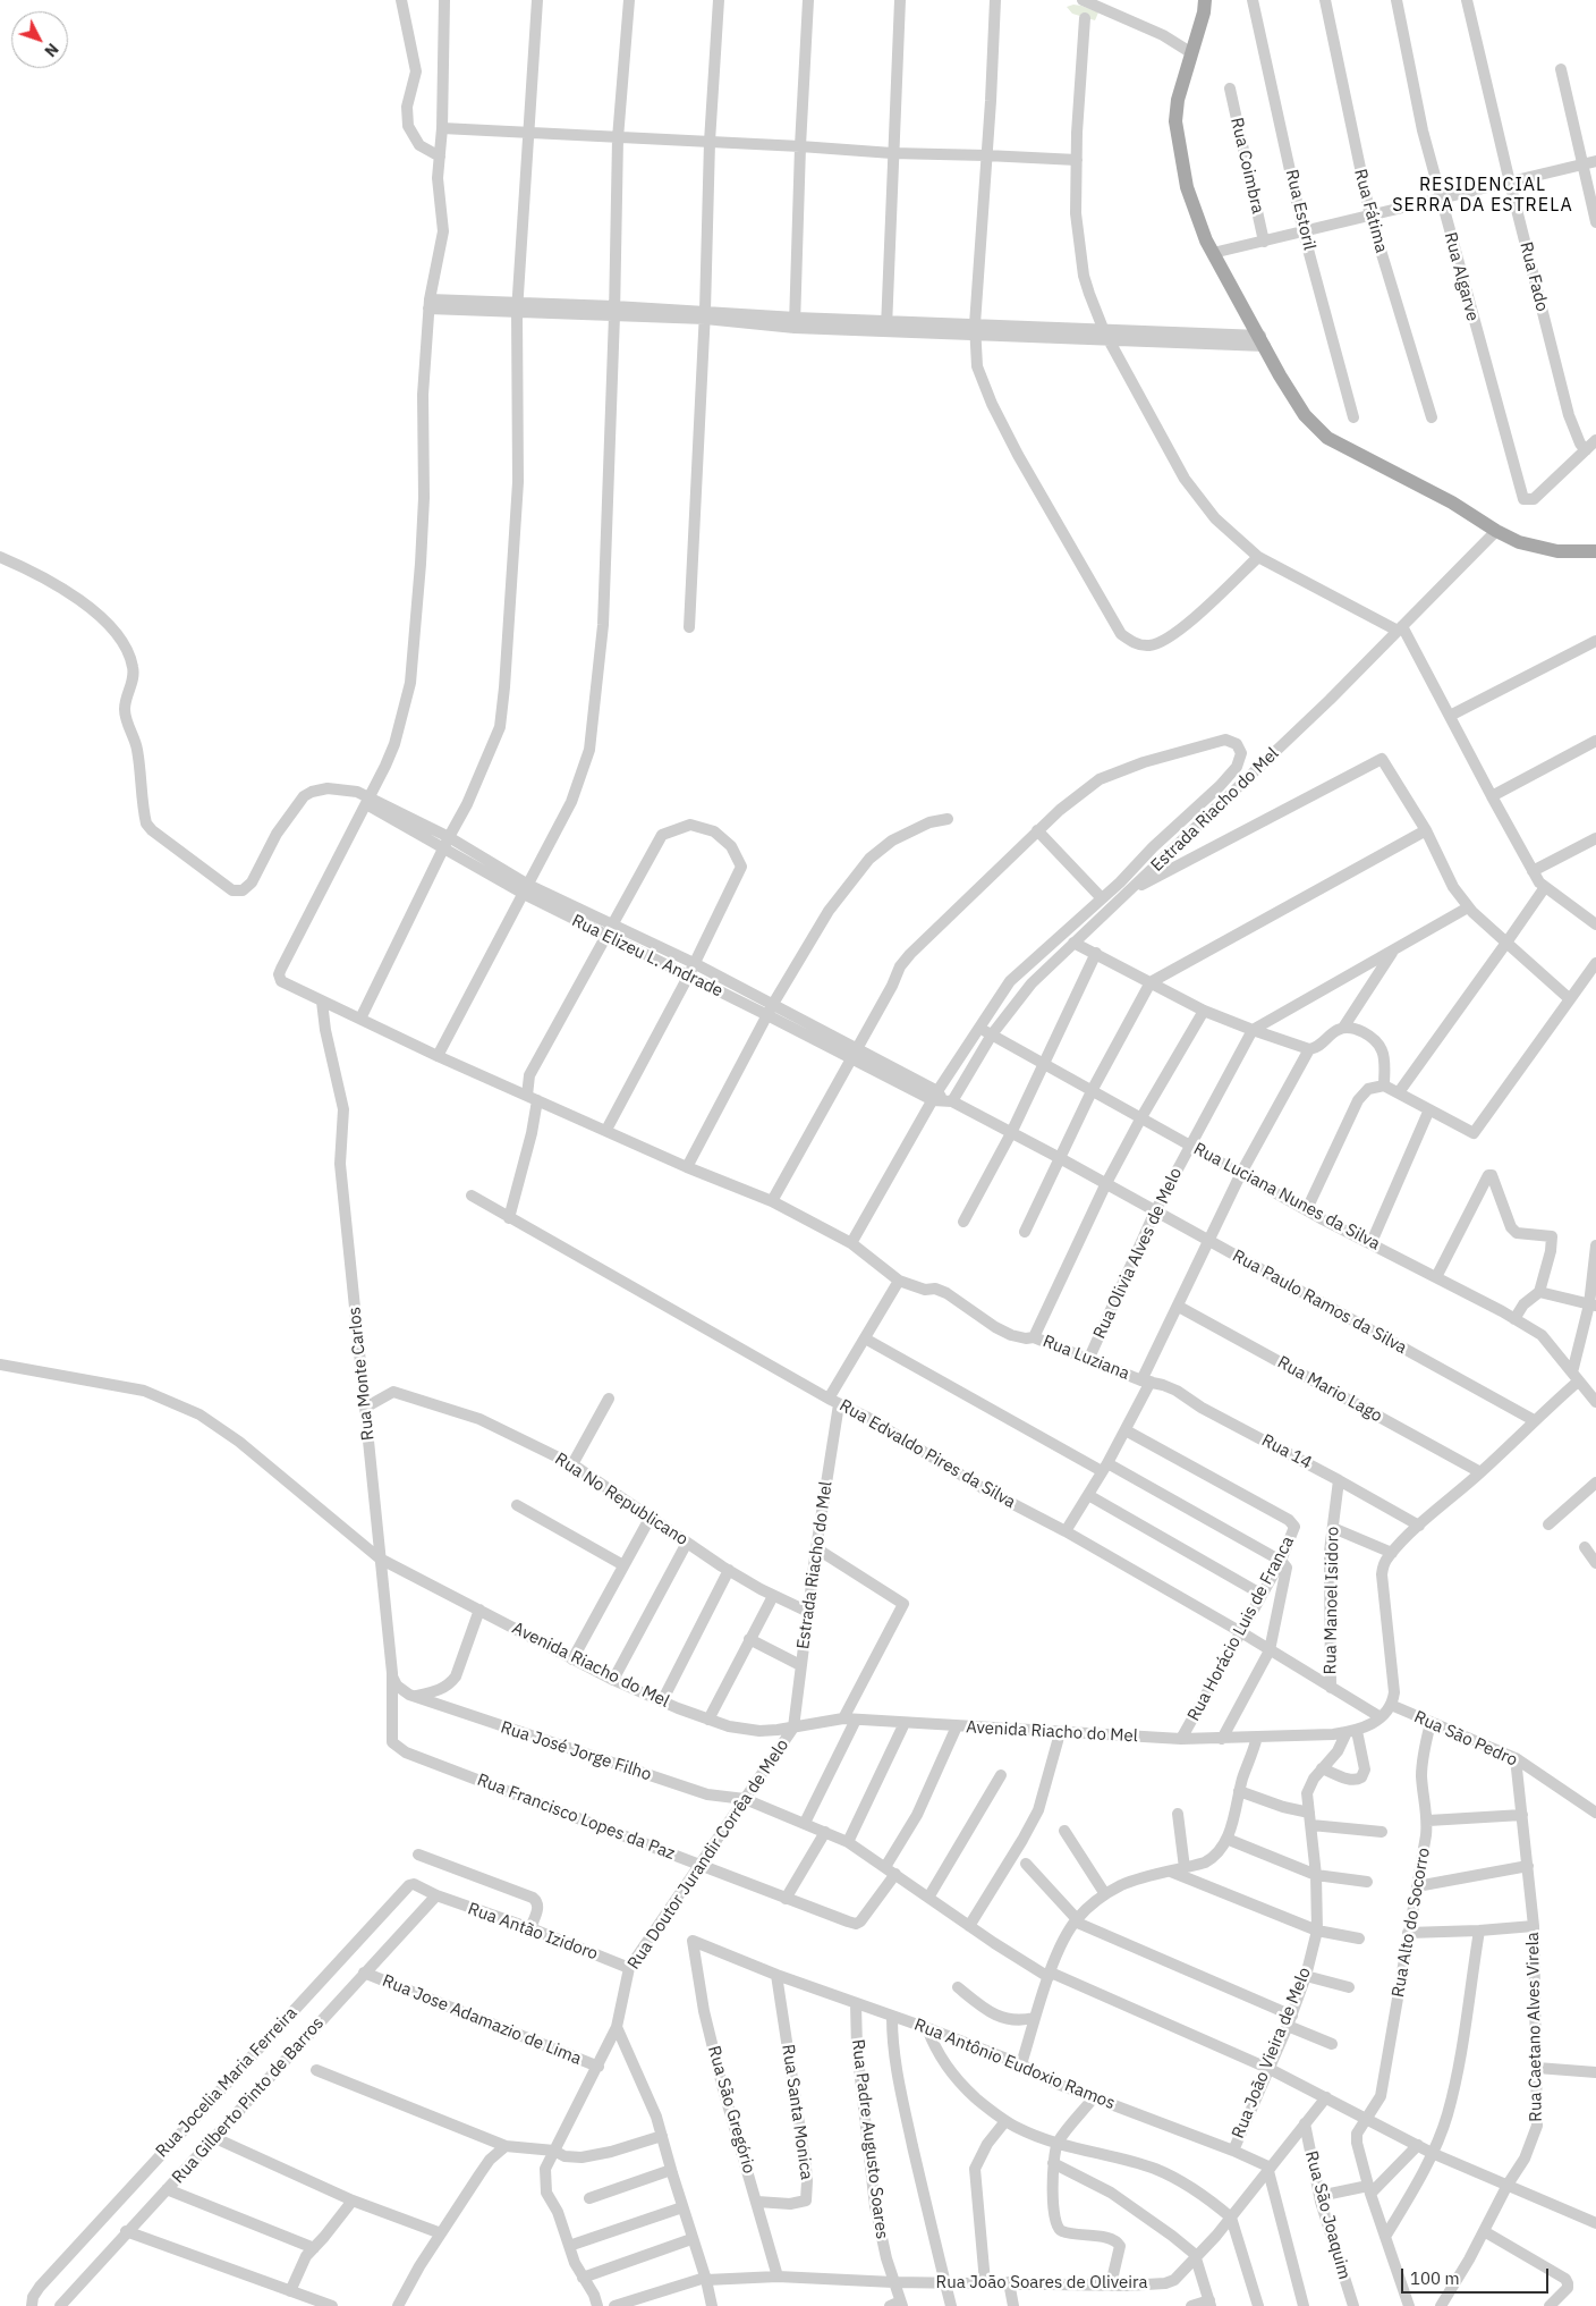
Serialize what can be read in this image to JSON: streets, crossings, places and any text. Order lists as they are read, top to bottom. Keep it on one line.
{"streets":{"street":["Rua Coimbra","Rua Estoril","Rua Fátima","Rua Algarve","Rua Fado","Estrada Riacho do Mel","Rua Elizeu L. Andrade","Rua Luciana Nunes da Silva","Rua Olivia Alves de Melo","Rua Paulo Ramos da Silva","Rua Luziana","Rua Monte Carlos","Rua Mario Lago","Rua 14","Rua Edvaldo Pires da Silva","Rua No Republicano","Rua Manoel Isidoro","Rua Horácio Luis de Franca","Avenida Riacho do Mel","Rua São Pedro","Rua José Jorge Filho","Rua Francisco Lopes da Paz","Rua Doutor Jurandir Corrêa de Melo","Rua Alto do Socorro","Rua Antão Izidoro","Rua Jose Adamazio de Lima","Rua Caetano Alves Virela","Rua João Vieira de Melo","Rua Antônio Eudoxio Ramos","Rua Jocelia Maria Ferreira","Rua Gilberto Pinto de Barros","Rua São Gregório","Rua Santa Monica","Rua Padre Augusto Soares","Rua São Joaquim","Rua João Soares de Oliveira"]},"crossings":[["Rua Algarve","Rua Fado"],["Estrada Riacho do Mel","Rua Elizeu L. Andrade"],["Estrada Riacho do Mel","Rua Luciana Nunes da Silva"],["Estrada Riacho do Mel","Rua Paulo Ramos da Silva"],["Estrada Riacho do Mel","Rua Luziana"],["Estrada Riacho do Mel","Rua Edvaldo Pires da Silva"],["Estrada Riacho do Mel","Rua No Republicano"],["Estrada Riacho do Mel","Avenida Riacho do Mel"],["Estrada Riacho do Mel","Rua Doutor Jurandir Corrêa de Melo"],["Rua Elizeu L. Andrade","Rua Paulo Ramos da Silva"],["Rua Luciana Nunes da Silva","Rua Olivia Alves de Melo"],["Rua Olivia Alves de Melo","Rua Paulo Ramos da Silva"],["Rua Olivia Alves de Melo","Rua Luziana"],["Rua Luziana","Rua 14"],["Rua Monte Carlos","Rua No Republicano"],["Rua Monte Carlos","Avenida Riacho do Mel"],["Rua Monte Carlos","Rua Francisco Lopes da Paz"],["Rua 14","Rua Manoel Isidoro"],["Rua Edvaldo Pires da Silva","Rua Manoel Isidoro"],["Rua Edvaldo Pires da Silva","Rua Horácio Luis de Franca"],["Rua Edvaldo Pires da Silva","Avenida Riacho do Mel"],["Rua Horácio Luis de Franca","Avenida Riacho do Mel"],["Avenida Riacho do Mel","Rua São Pedro"],["Avenida Riacho do Mel","Rua Doutor Jurandir Corrêa de Melo"],["Avenida Riacho do Mel","Rua João Vieira de Melo"],["Rua São Pedro","Rua Alto do Socorro"],["Rua São Pedro","Rua Caetano Alves Virela"],["Rua José Jorge Filho","Rua Francisco Lopes da Paz"],["Rua José Jorge Filho","Rua Doutor Jurandir Corrêa de Melo"],["Rua José Jorge Filho","Rua Alto do Socorro"],["Rua José Jorge Filho","Rua Caetano Alves Virela"],["Rua José Jorge Filho","Rua João Vieira de Melo"],["Rua José Jorge Filho","Rua João Soares de Oliveira"],["Rua Francisco Lopes da Paz","Rua Doutor Jurandir Corrêa de Melo"],["Rua Doutor Jurandir Corrêa de Melo","Rua Antão Izidoro"],["Rua Doutor Jurandir Corrêa de Melo","Rua Jose Adamazio de Lima"],["Rua Antão Izidoro","Rua Jocelia Maria Ferreira"],["Rua Antão Izidoro","Rua Gilberto Pinto de Barros"],["Rua Jose Adamazio de Lima","Rua Gilberto Pinto de Barros"],["Rua João Vieira de Melo","Rua Antônio Eudoxio Ramos"],["Rua Antônio Eudoxio Ramos","Rua São Gregório"],["Rua Antônio Eudoxio Ramos","Rua Santa Monica"],["Rua Antônio Eudoxio Ramos","Rua Padre Augusto Soares"],["Rua Antônio Eudoxio Ramos","Rua João Soares de Oliveira"],["Rua Jocelia Maria Ferreira","Rua Gilberto Pinto de Barros"],["Rua São Gregório","Rua Santa Monica"],["Rua São Gregório","Rua João Soares de Oliveira"],["Rua Padre Augusto Soares","Rua João Soares de Oliveira"],["Rua São Joaquim","Rua João Soares de Oliveira"]],"districts":["RESIDENCIAL SERRA DA ESTRELA"],"scale_bar":"100 m","north":"bottom right"}
